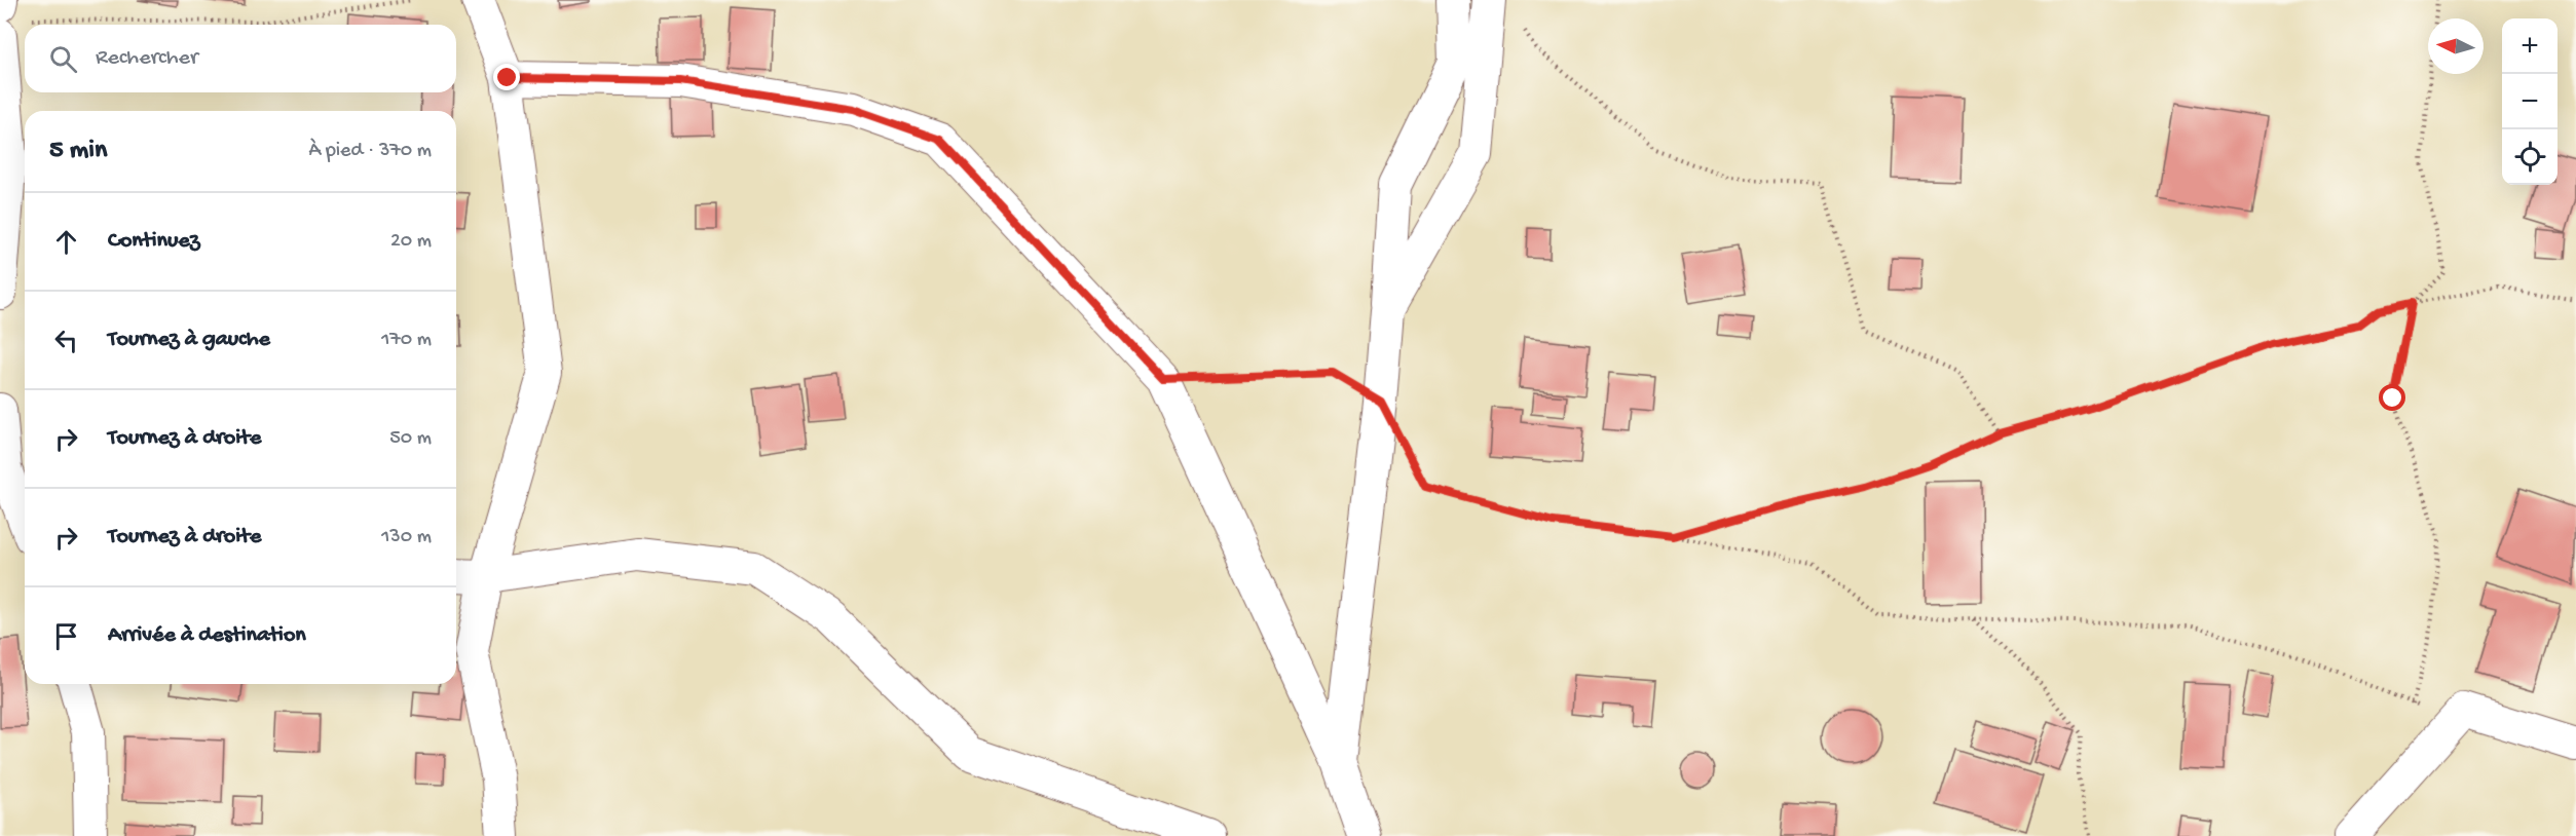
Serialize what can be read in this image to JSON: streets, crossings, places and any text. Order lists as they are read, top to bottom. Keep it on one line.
{"north":"left","page":{"map_buttons":["+","−"],"search":"Rechercher","heading":["5 min","À pied · 370 m"],"list":[["Continuez","20 m"],["Tournez à gauche","170 m"],["Tournez à droite","50 m"],["Tournez à droite","130 m"],"Arrivée à destination"]}}
